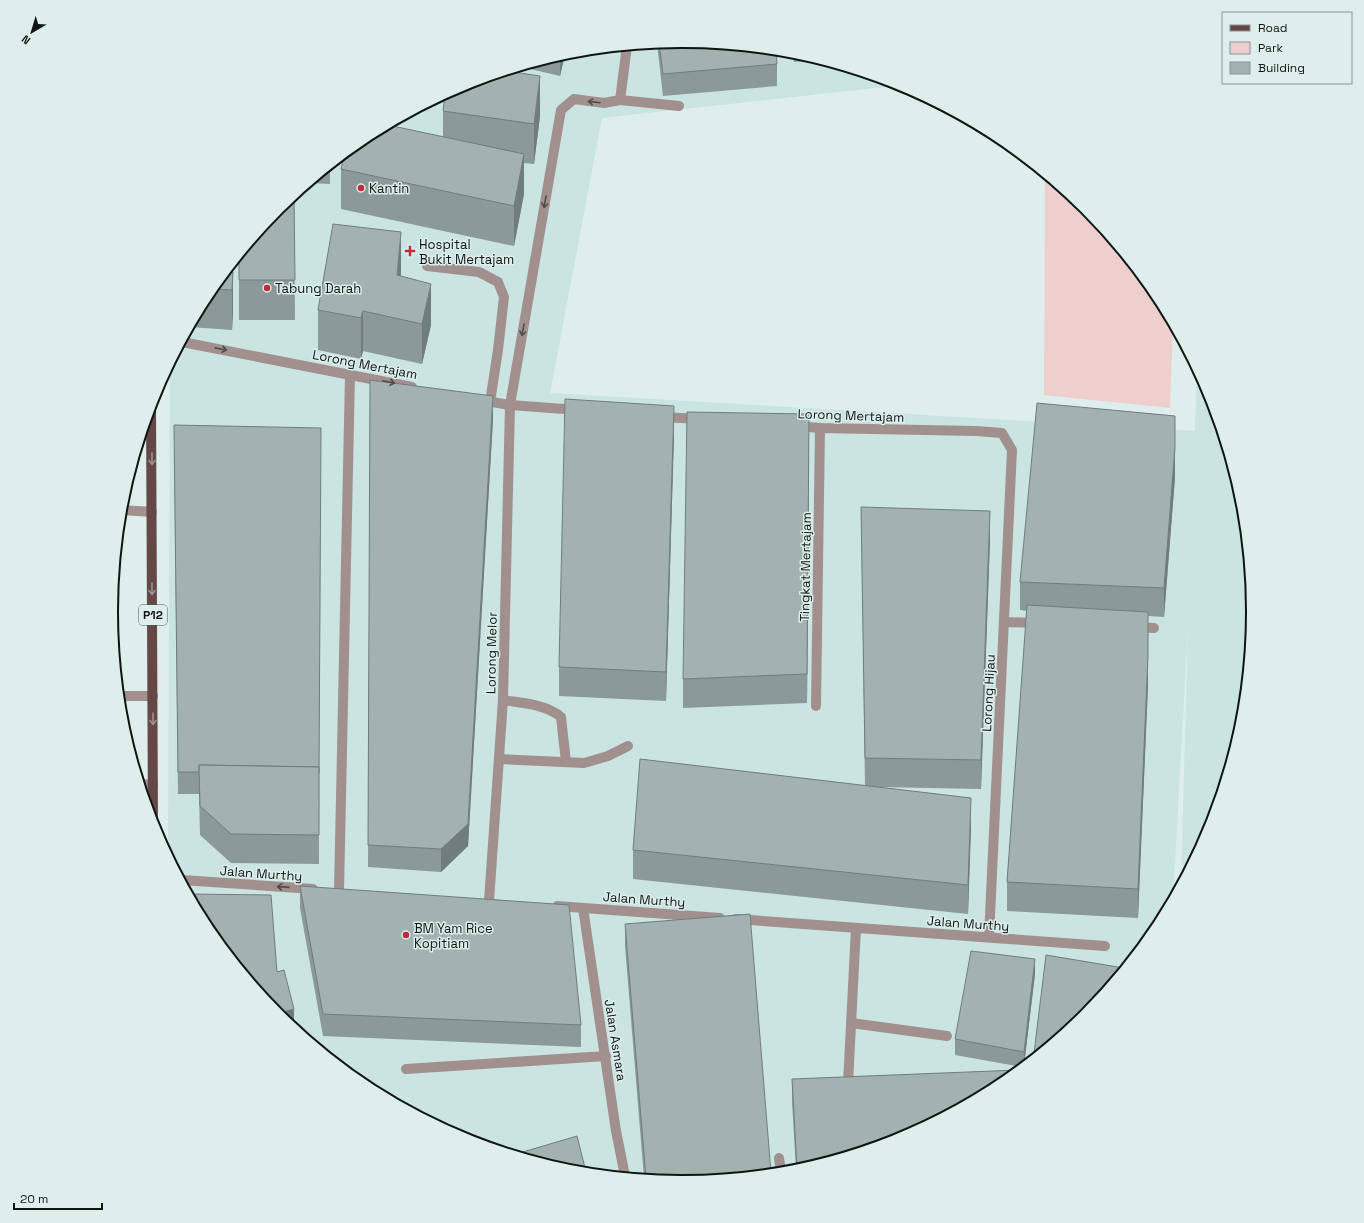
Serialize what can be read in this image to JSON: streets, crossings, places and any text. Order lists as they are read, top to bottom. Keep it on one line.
{"streets":{"main road":["P12"],"street":["Lorong Mertajam","Tingkat Mertajam","Lorong Melor","Lorong Hijau","Jalan Murthy","Jalan Asmara"]},"crossings":[["Lorong Mertajam","Tingkat Mertajam"],["Lorong Mertajam","Lorong Hijau"],["Lorong Mertajam","Jalan Murthy"],["Lorong Hijau","Jalan Murthy"],["Jalan Murthy","Jalan Asmara"]],"one_way":["Lorong Mertajam","Lorong Melor"],"places":{"other":["Kantin","Tabung Darah","BM Yam Rice Kopitiam"],"health":["Hospital Bukit Mertajam"]},"legend":["Road","Park","Building"],"scale_bar":"20 m","north":"bottom left"}
